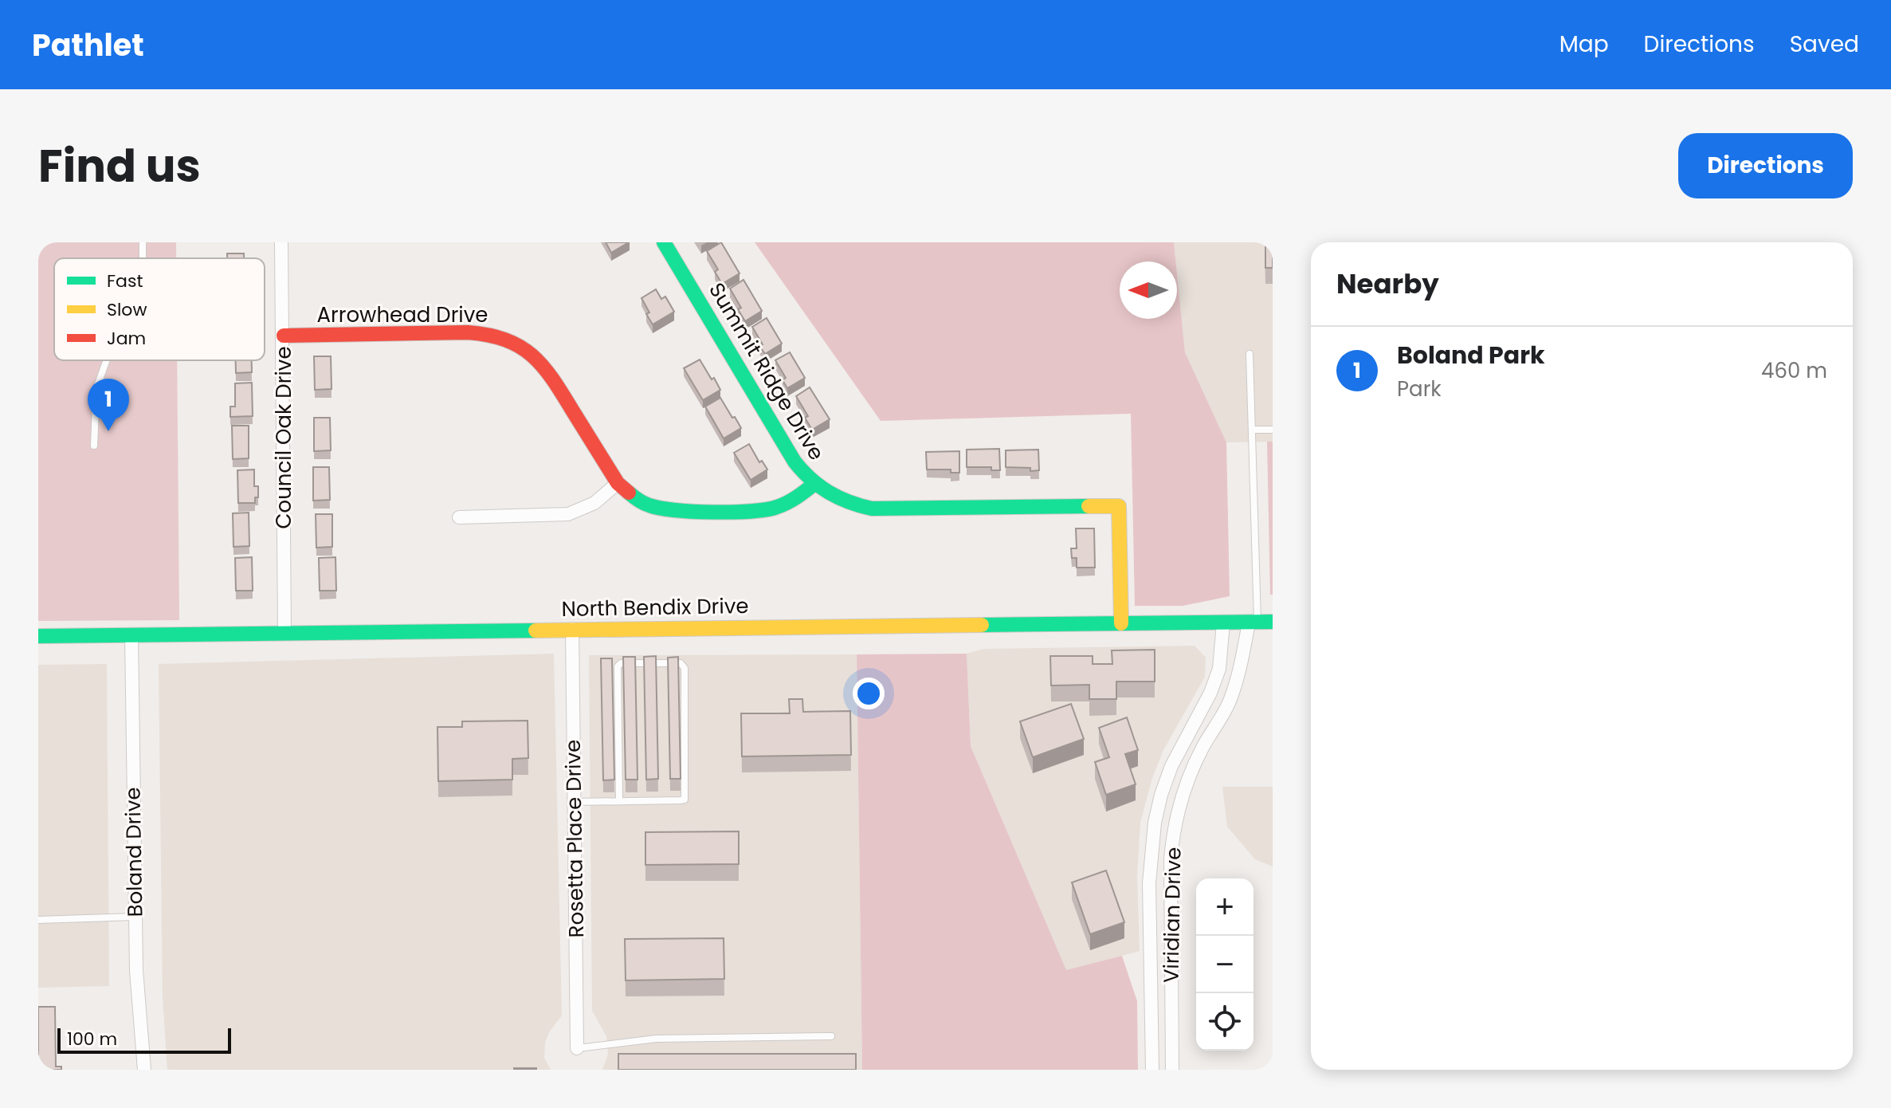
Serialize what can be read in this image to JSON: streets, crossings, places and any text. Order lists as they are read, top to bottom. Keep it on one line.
{"streets":{"street":["Arrowhead Drive","Summit Ridge Drive","Council Oak Drive","North Bendix Drive","Rosetta Place Drive","Boland Drive","Viridian Drive"]},"crossings":[["Arrowhead Drive","Summit Ridge Drive"],["Arrowhead Drive","Council Oak Drive"],["Summit Ridge Drive","North Bendix Drive"],["Council Oak Drive","North Bendix Drive"],["North Bendix Drive","Rosetta Place Drive"],["North Bendix Drive","Boland Drive"],["North Bendix Drive","Viridian Drive"]],"legend":["Fast","Slow","Jam"],"scale_bar":"100 m","north":"left","page":{"header":"Pathlet","nav":["Map","Directions","Saved"],"title":"Find us","buttons":"Directions","heading":"Nearby","list":[{"mark":"1","name":"Boland Park","note":"Park","value":"460 m"}],"pins":"1","map_buttons":["+","−"],"scale":"100 m"}}
